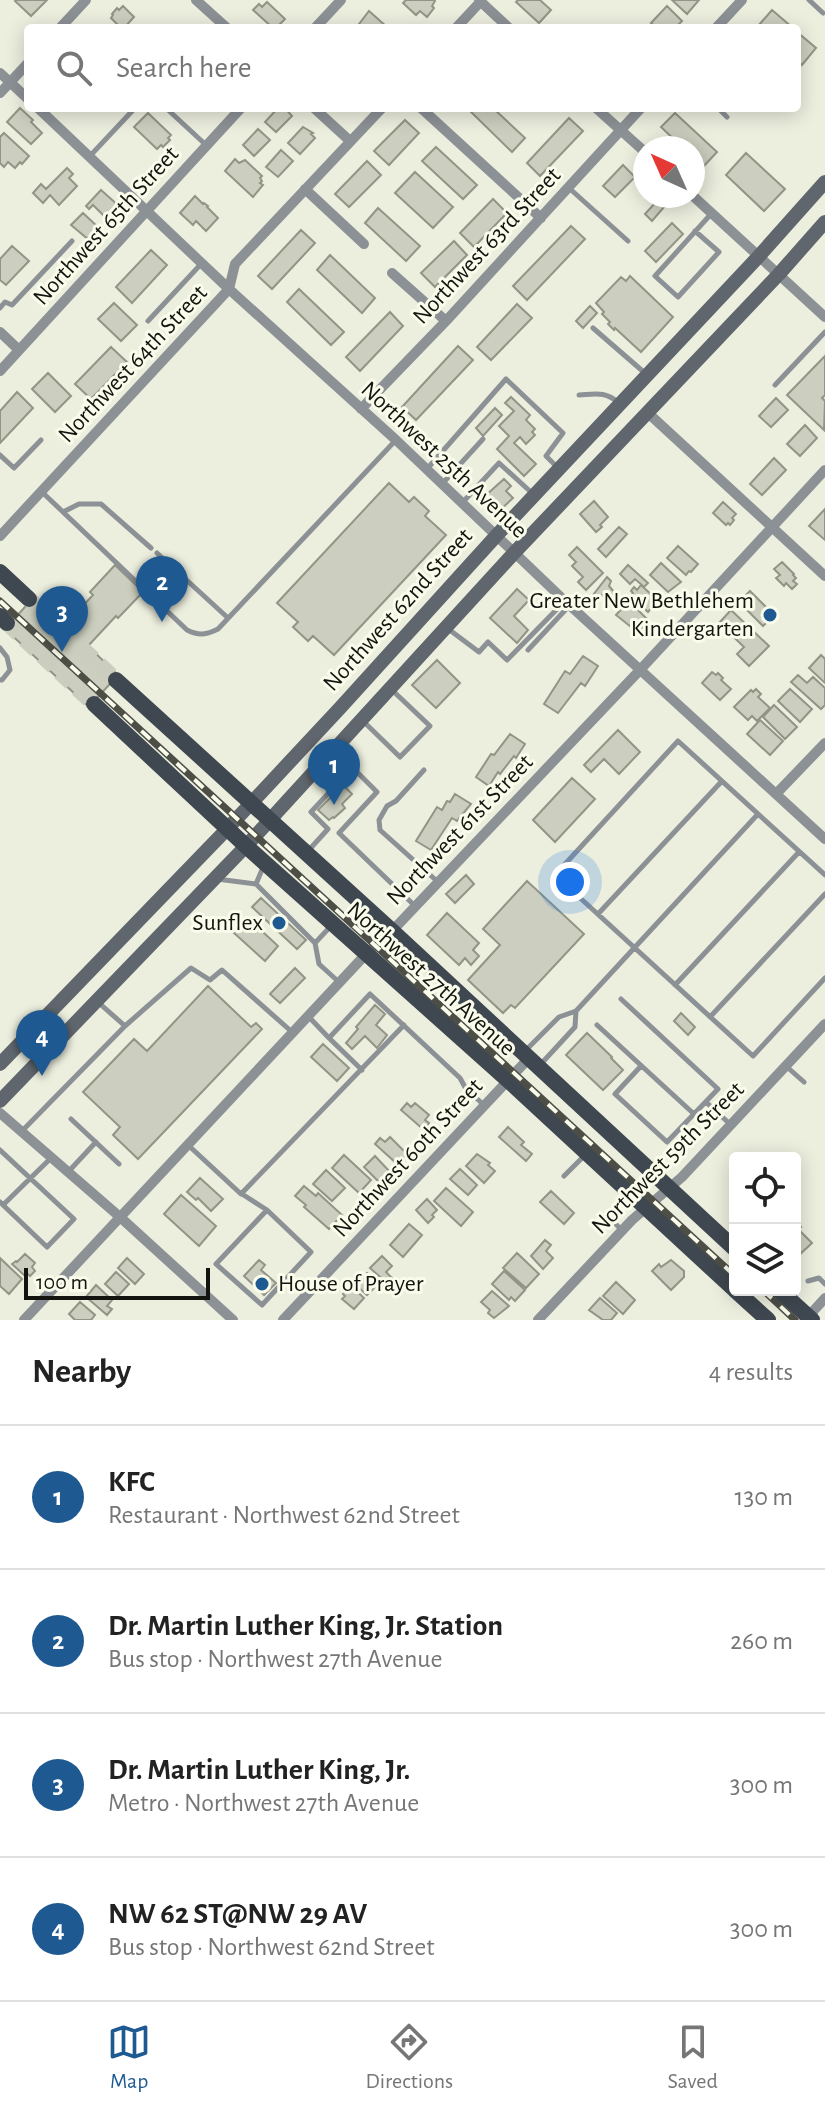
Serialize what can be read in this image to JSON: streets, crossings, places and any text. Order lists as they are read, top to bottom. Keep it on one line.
{"streets":{"main road":["Northwest 62nd Street","Northwest 27th Avenue"],"street":["Northwest 65th Street","Northwest 63rd Street","Northwest 64th Street","Northwest 25th Avenue","Northwest 61st Street","Northwest 60th Street","Northwest 59th Street"]},"crossings":[["Northwest 65th Street","Northwest 25th Avenue"],["Northwest 63rd Street","Northwest 25th Avenue"],["Northwest 64th Street","Northwest 25th Avenue"],["Northwest 25th Avenue","Northwest 62nd Street"],["Northwest 25th Avenue","Northwest 61st Street"],["Northwest 62nd Street","Northwest 27th Avenue"],["Northwest 61st Street","Northwest 27th Avenue"],["Northwest 27th Avenue","Northwest 60th Street"],["Northwest 27th Avenue","Northwest 59th Street"]],"places":["Greater New Bethlehem Kindergarten","Sunflex","House of Prayer"],"scale_bar":"100 m","north":"top left","page":{"search":"Search here","pins":["2","3","1","4"],"scale":"100 m","heading":["Nearby","4 results"],"list":[{"mark":"1","name":"KFC","note":"Restaurant · Northwest 62nd Street","value":"130 m"},{"mark":"2","name":"Dr. Martin Luther King, Jr. Station","note":"Bus stop · Northwest 27th Avenue","value":"260 m"},{"mark":"3","name":"Dr. Martin Luther King, Jr.","note":"Metro · Northwest 27th Avenue","value":"300 m"},{"mark":"4","name":"NW 62 ST@NW 29 AV","note":"Bus stop · Northwest 62nd Street","value":"300 m"}],"nav":["Map","Directions","Saved"]}}
